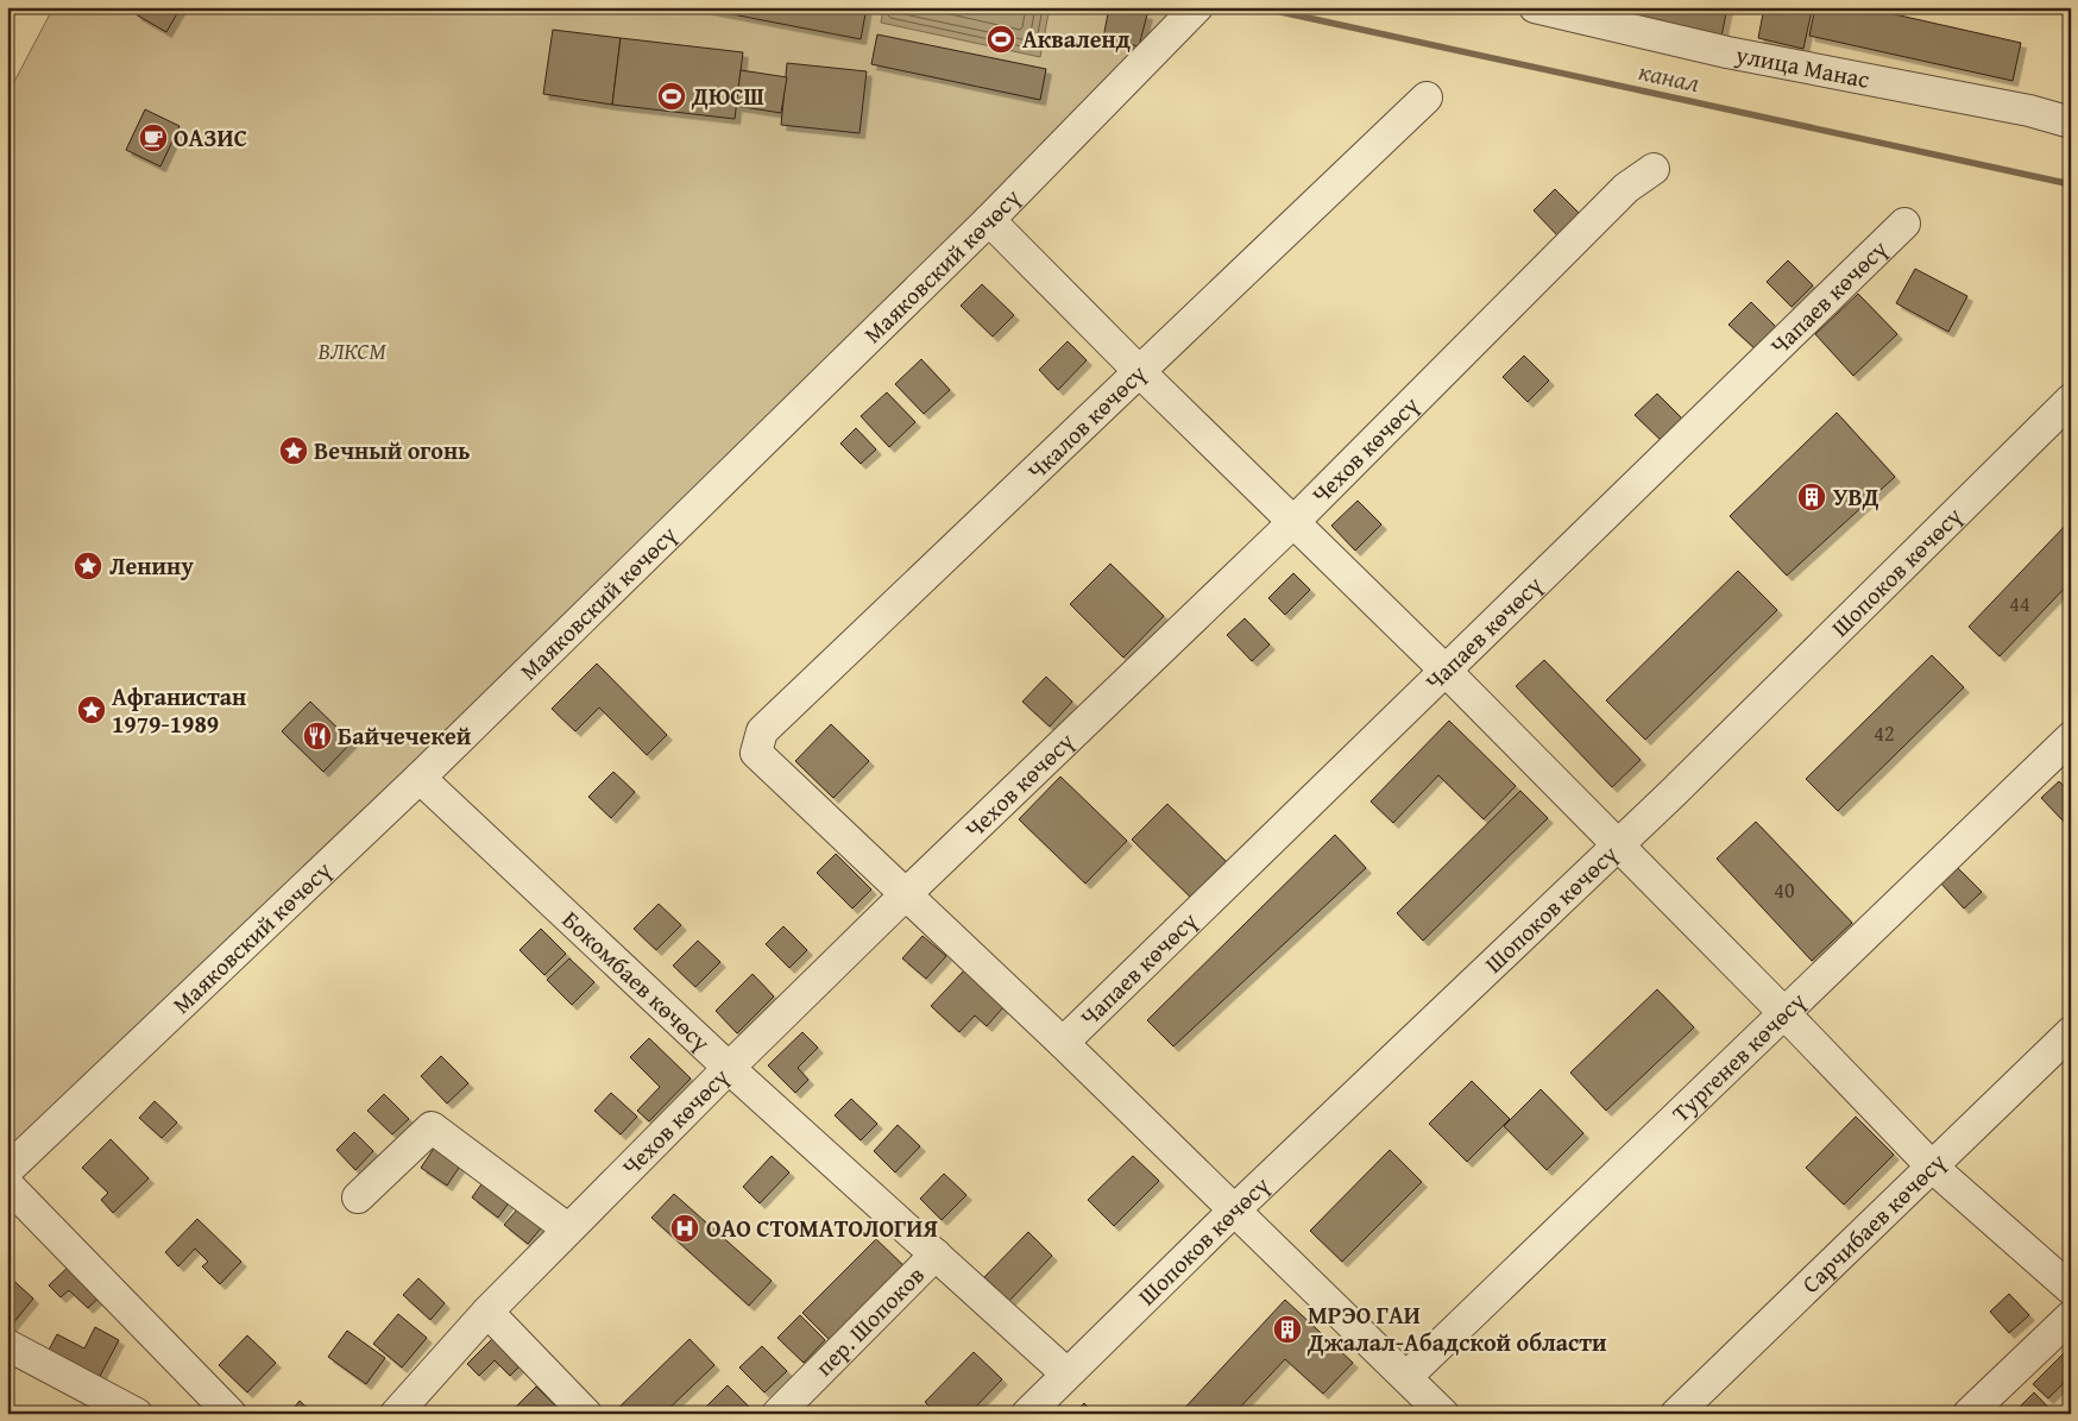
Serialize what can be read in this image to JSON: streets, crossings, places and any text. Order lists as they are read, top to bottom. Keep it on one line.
{"streets":{"street":["улица Манас","Маяковский көчөсү","Чапаев көчөсү","Чкалов көчөсү","Чехов көчөсү","Шопоков көчөсү","Бокомбаев көчөсү","Тургенев көчөсү","Сарчибаев көчөсү","пер. Шопоков"]},"crossings":[["Маяковский көчөсү","Бокомбаев көчөсү"],["Чапаев көчөсү","Чкалов көчөсү"],["Чапаев көчөсү","Чехов көчөсү"],["Чапаев көчөсү","Шопоков көчөсү"],["Чапаев көчөсү","Тургенев көчөсү"],["Чехов көчөсү","Бокомбаев көчөсү"],["Шопоков көчөсү","Бокомбаев көчөсү"],["Бокомбаев көчөсү","пер. Шопоков"]],"water":["канал"],"parks":["ВЛКСМ"],"places":{"sports":["Акваленд","ДЮСШ"],"cafe":["ОАЗИС"],"place":["Вечный огонь","Ленину","Афганистан 1979-1989"],"building":["УВД","МРЭО ГАИ Джалал-Абадской области"],"restaurant":["Байчечекей"],"hospital":["ОАО СТОМАТОЛОГИЯ"]},"house_numbers":["44","42","40"]}
